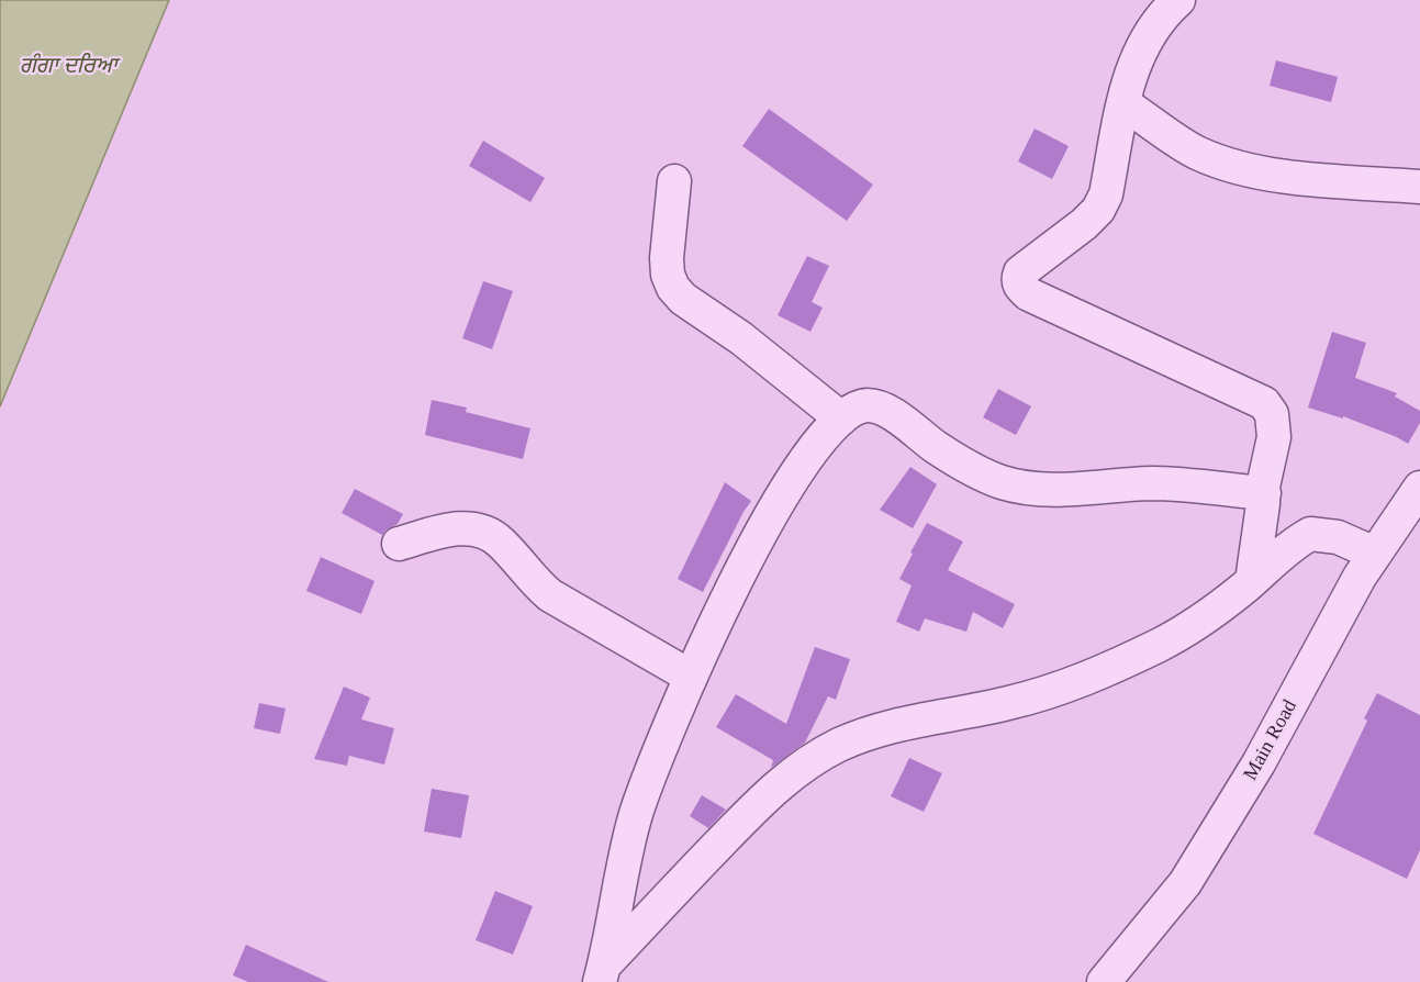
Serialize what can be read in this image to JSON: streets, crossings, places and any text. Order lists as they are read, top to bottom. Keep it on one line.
{"streets":{"street":["Main Road"]},"water":["ਗੰਗਾ ਦਰਿਆ"]}
